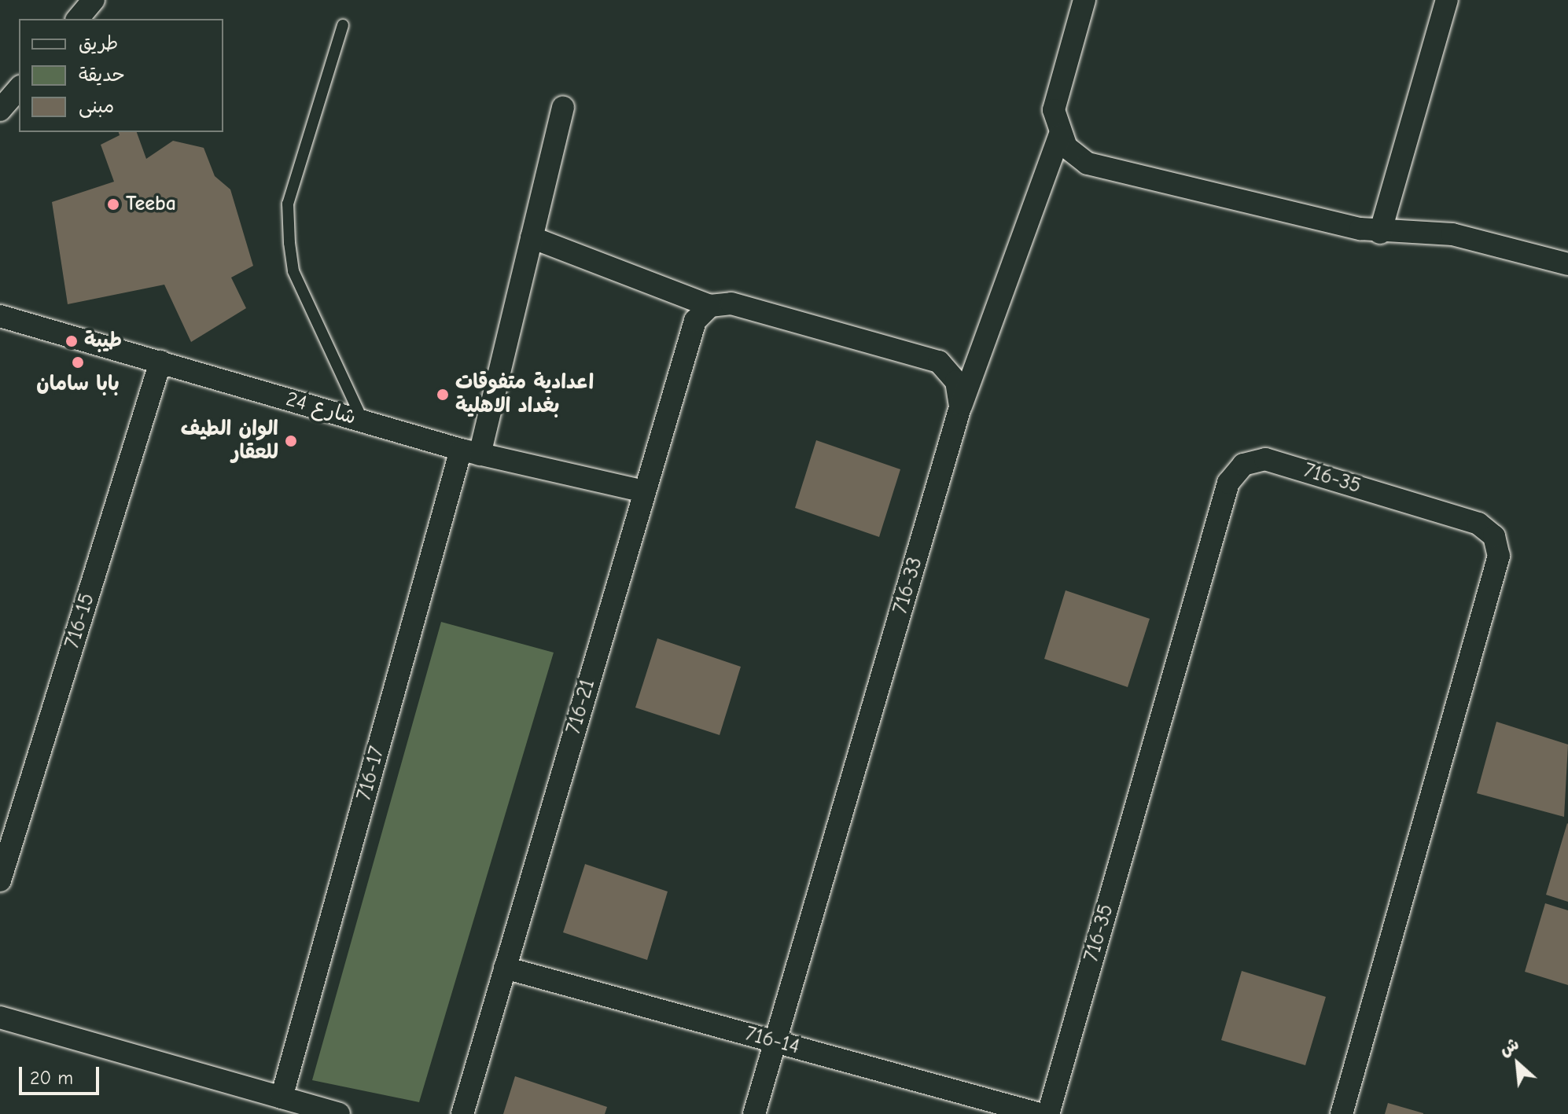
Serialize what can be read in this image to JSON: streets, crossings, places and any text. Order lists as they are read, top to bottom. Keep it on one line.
{"streets":{"street":["شارع 24","716-35","716-33","716-15","716-21","716-17","716-14"]},"crossings":[["شارع 24","716-15"],["شارع 24","716-21"],["شارع 24","716-17"],["716-33","716-14"],["716-21","716-14"]],"places":["Teeba","طيبة","بابا سامان","اعدادية متفوقات بغداد الاهلية","الوان الطيف للعقار"],"legend":["طريق","حديقة","مبنى"],"scale_bar":"20 m","north":"top left"}
